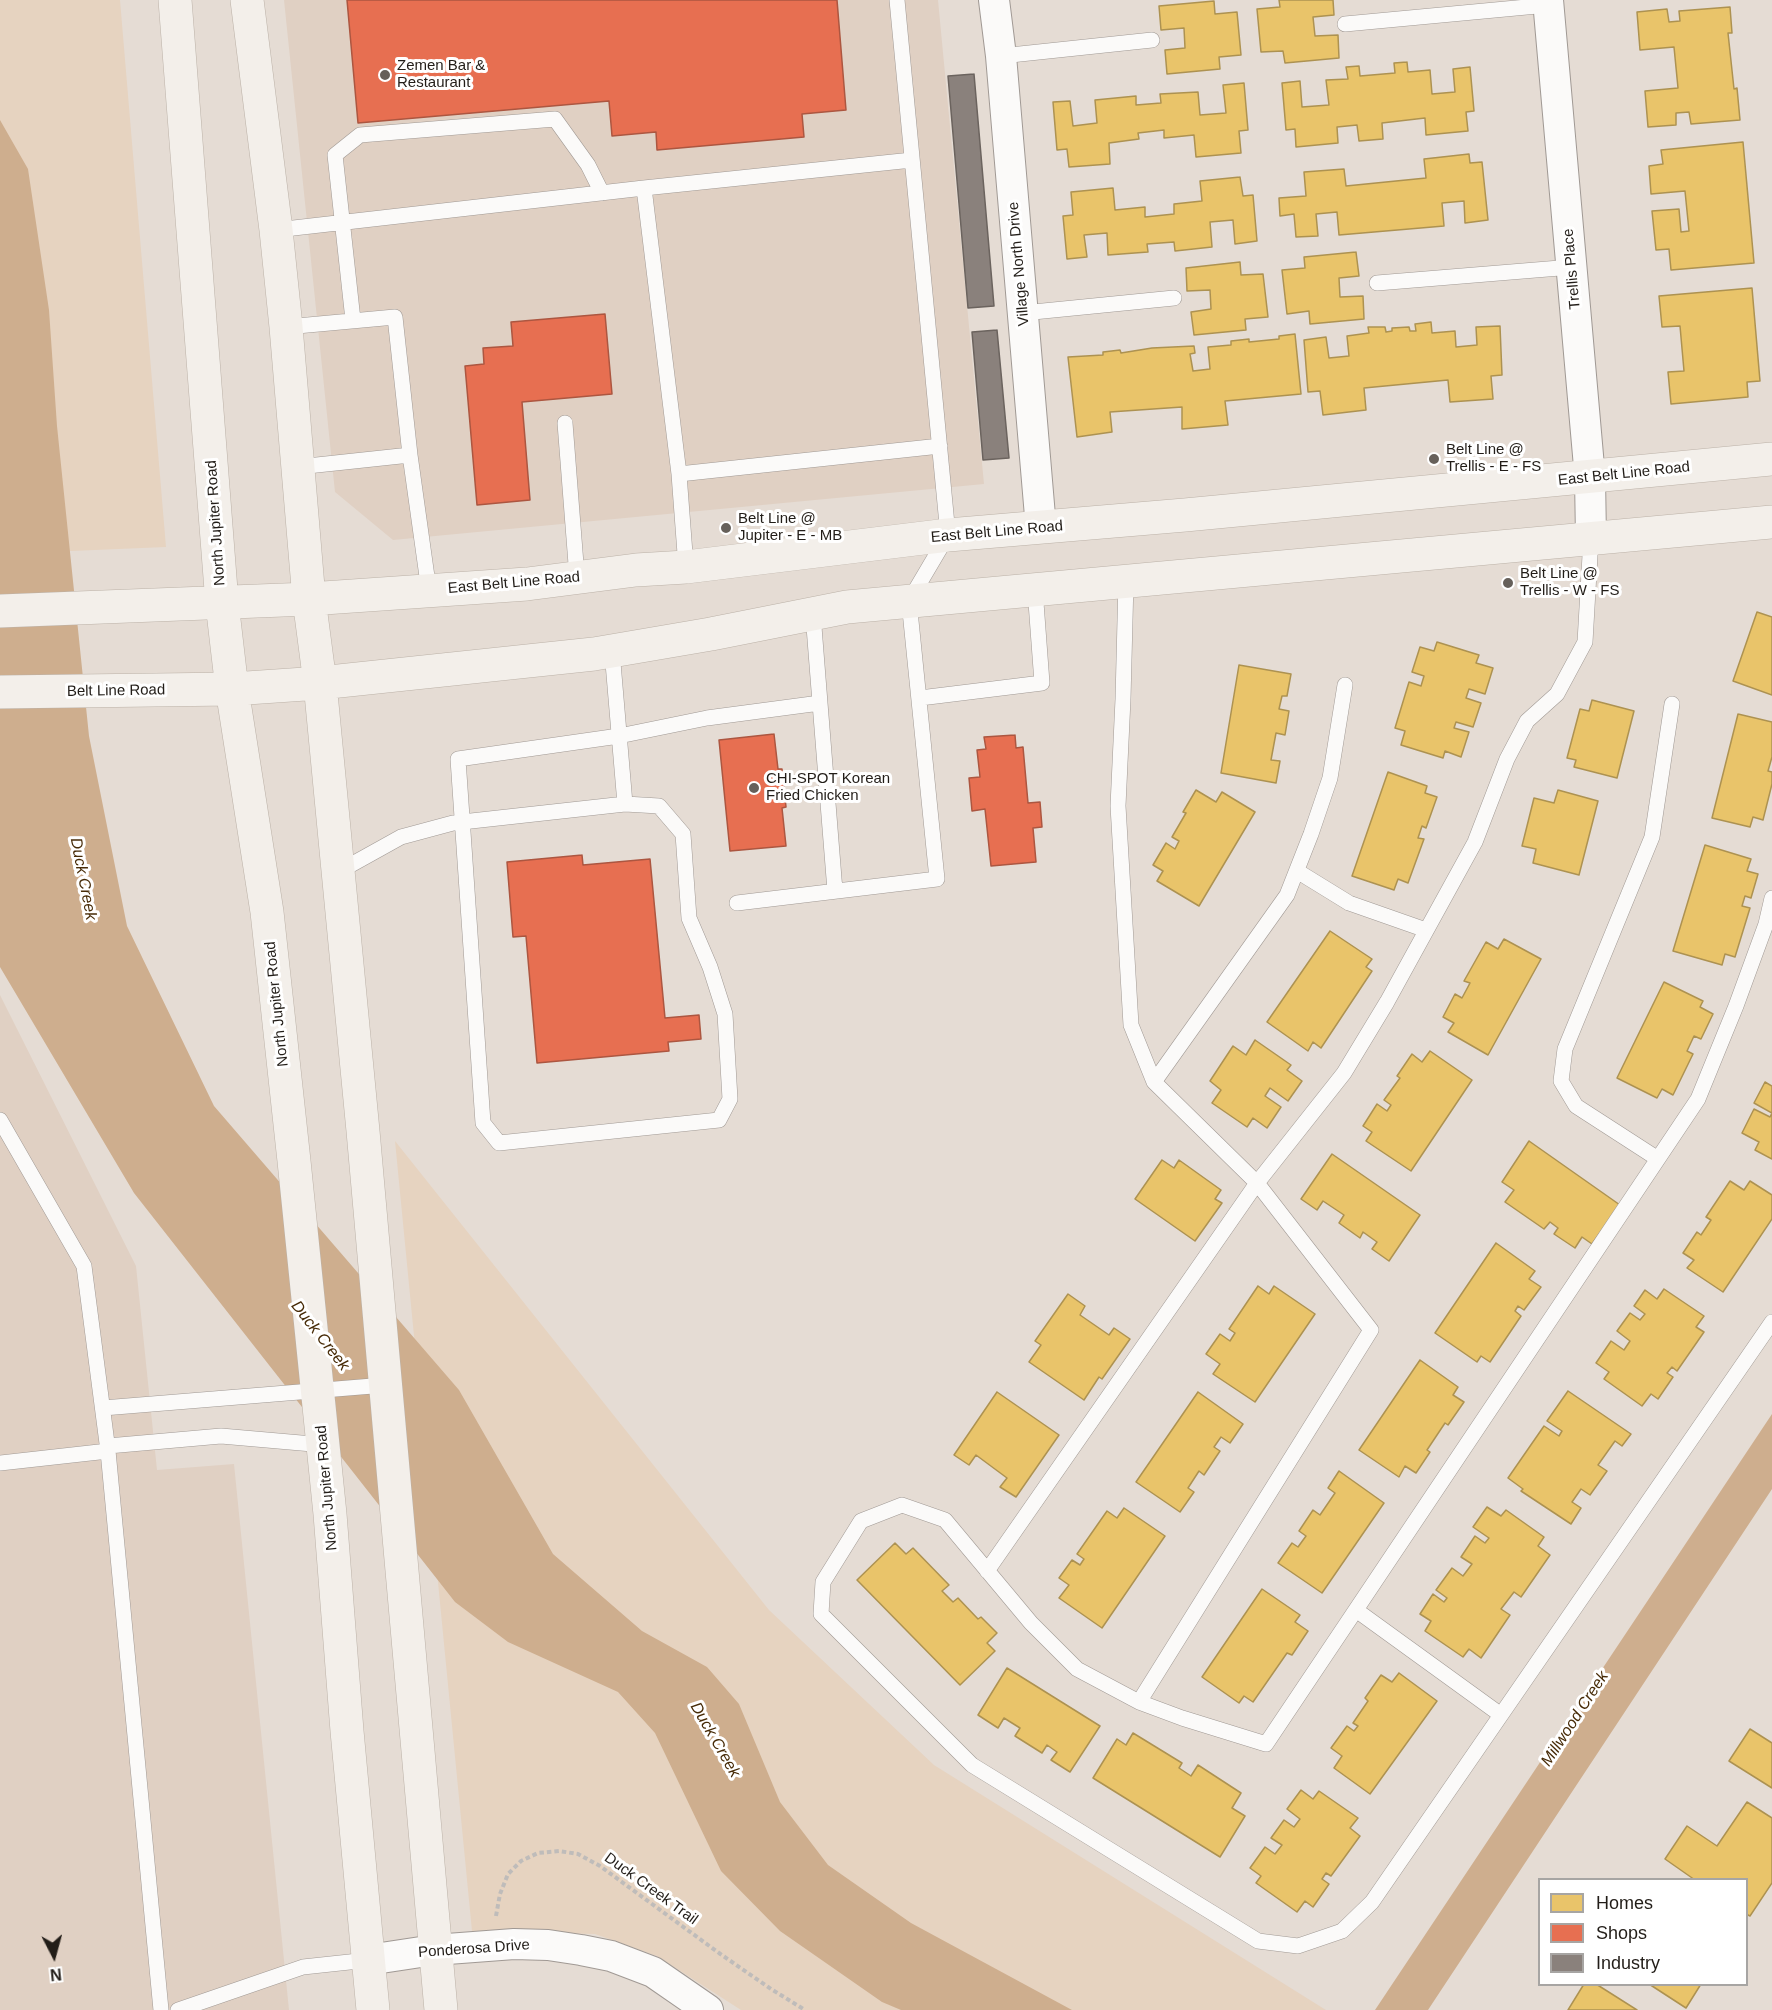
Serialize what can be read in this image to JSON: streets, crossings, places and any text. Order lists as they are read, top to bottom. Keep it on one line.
{"streets":{"main road":["East Belt Line Road","North Jupiter Road","Belt Line Road"],"street":["Village North Drive","Trellis Place","Ponderosa Drive"],"path":["Duck Creek Trail"]},"crossings":[["Village North Drive","East Belt Line Road"],["Trellis Place","East Belt Line Road"],["East Belt Line Road","North Jupiter Road"],["North Jupiter Road","Belt Line Road"],["North Jupiter Road","Ponderosa Drive"],["Duck Creek Trail","Ponderosa Drive"]],"water":["Duck Creek","Millwood Creek"],"places":["Zemen Bar & Restaurant","Belt Line @ Trellis - E - FS","Belt Line @ Jupiter - E - MB","Belt Line @ Trellis - W - FS","CHI-SPOT Korean Fried Chicken"],"legend":["Homes","Shops","Industry"],"north":"bottom"}
